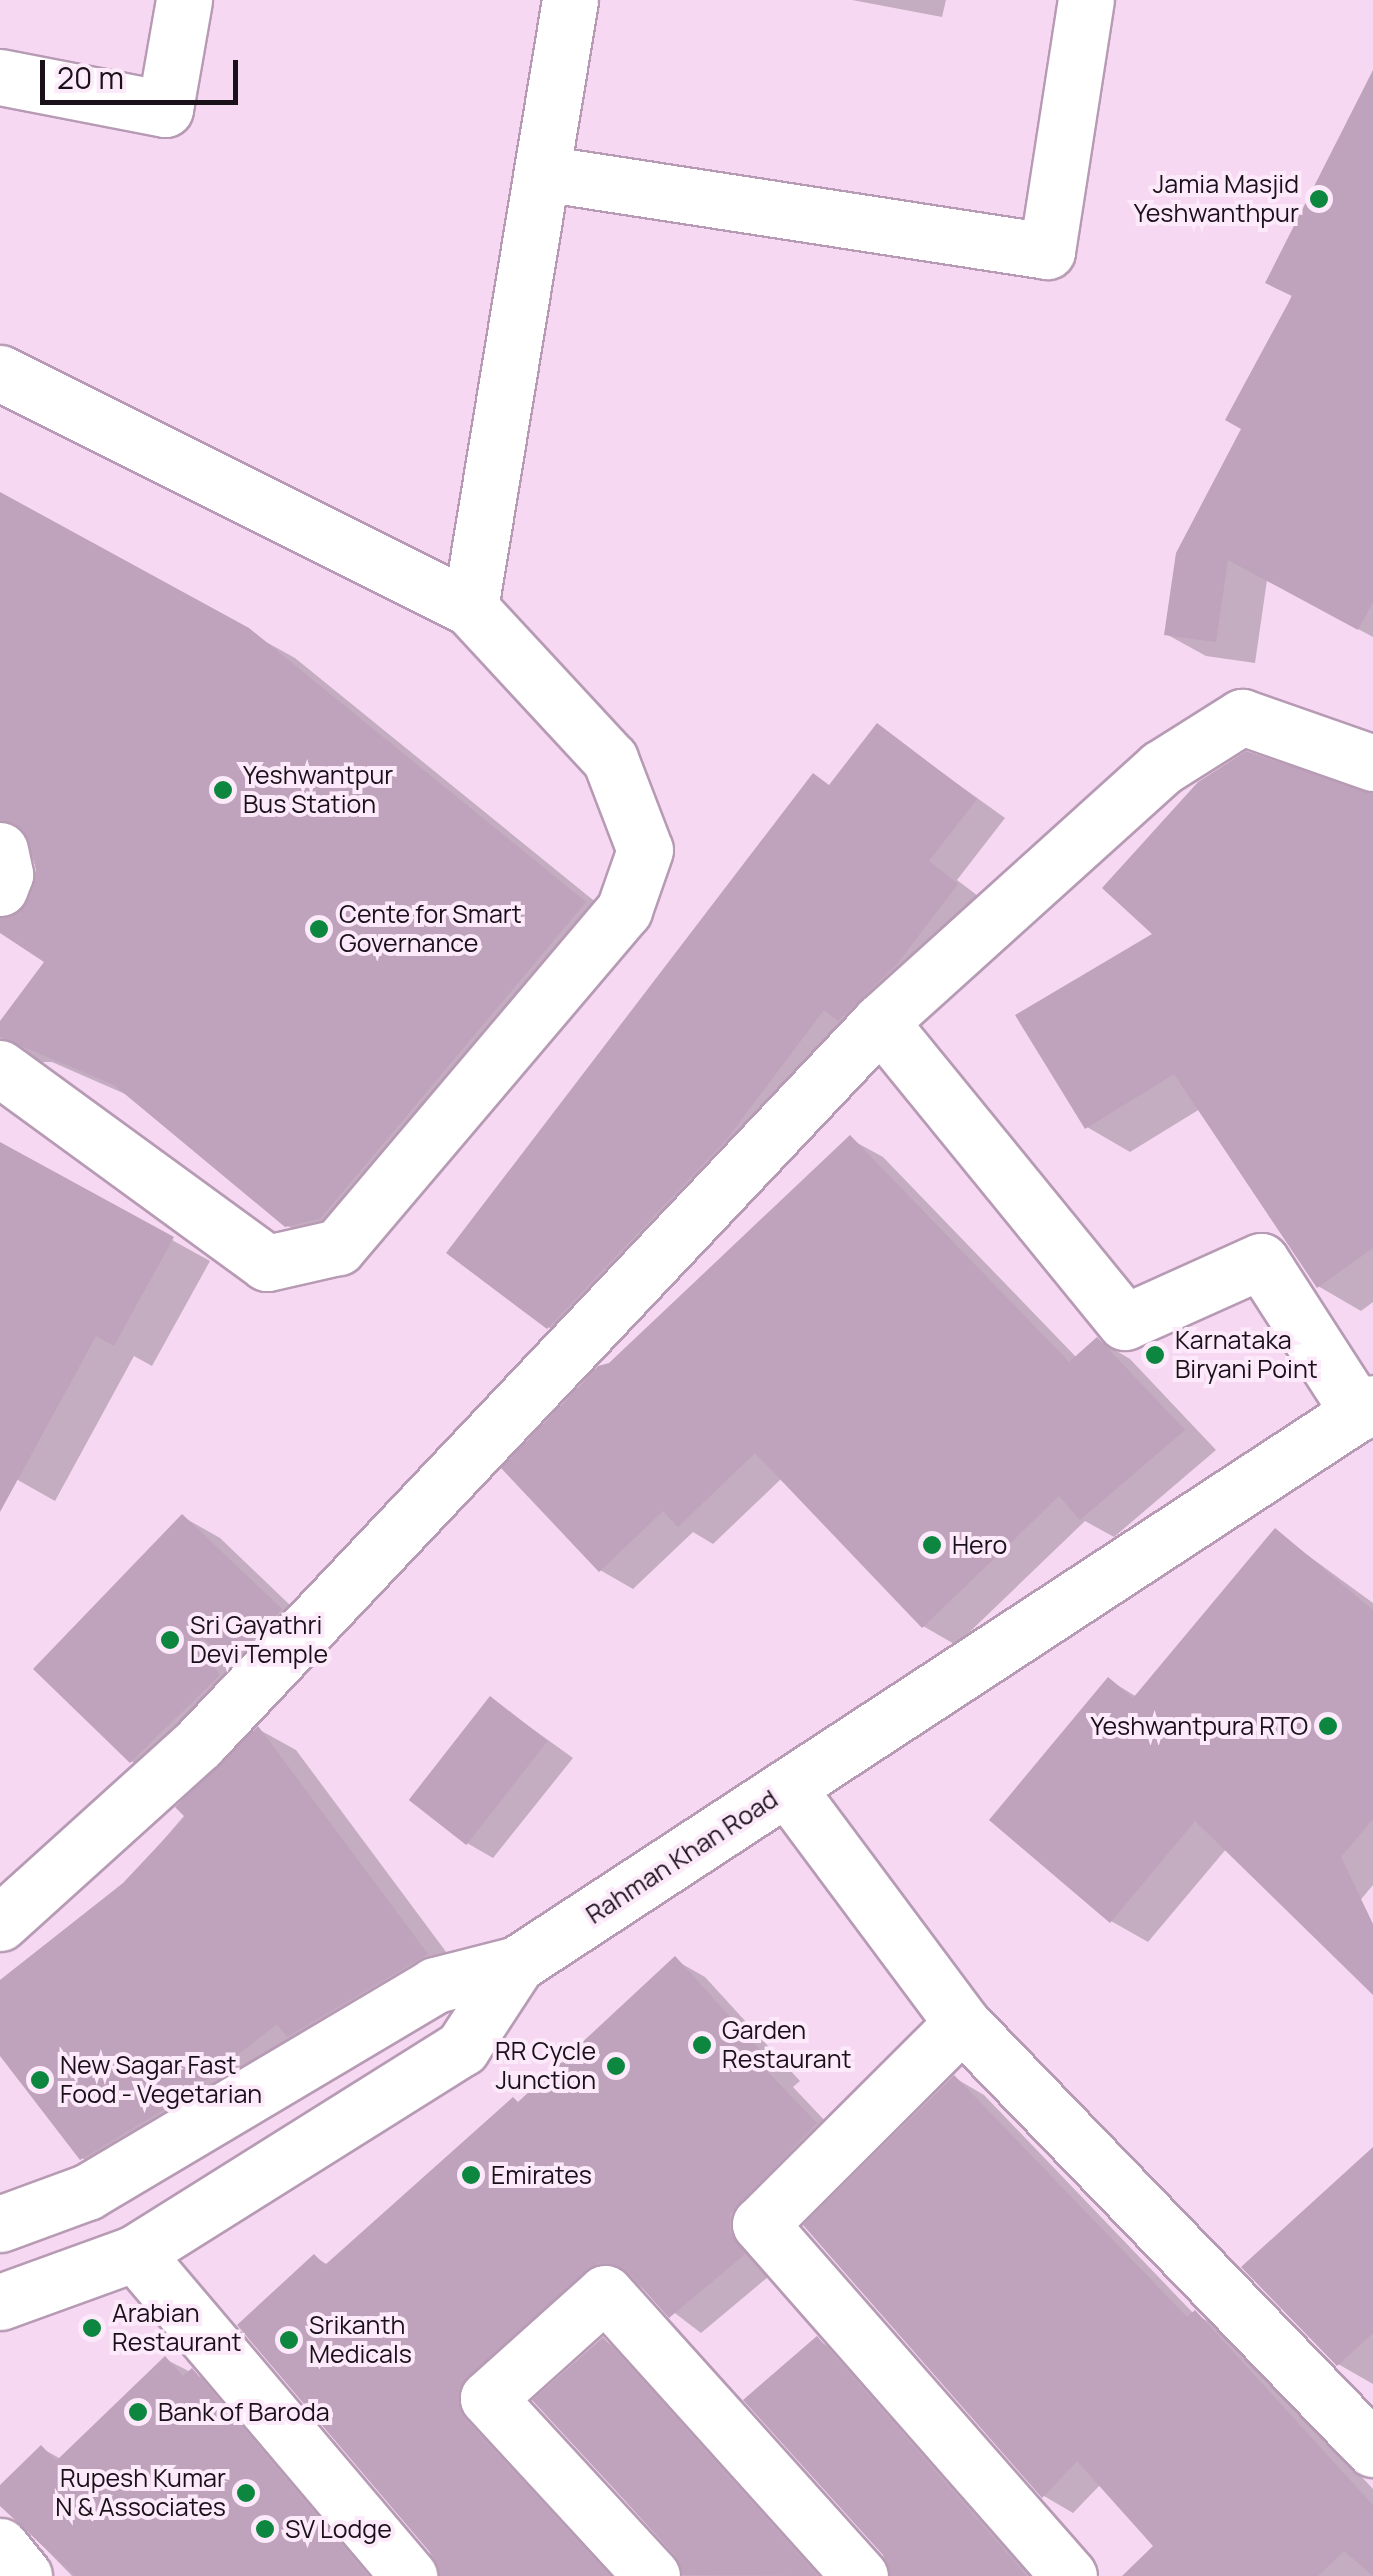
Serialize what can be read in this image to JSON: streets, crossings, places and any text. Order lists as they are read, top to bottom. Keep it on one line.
{"streets":{"street":["Rahman Khan Road"]},"places":["Jamia Masjid Yeshwanthpur","Yeshwantpur Bus Station","Cente for Smart Governance","Karnataka Biryani Point","Hero","Sri Gayathri Devi Temple","Yeshwantpura RTO","Garden Restaurant","RR Cycle Junction","New Sagar Fast Food - Vegetarian","Emirates","Arabian Restaurant","Srikanth Medicals","Bank of Baroda","Rupesh Kumar N & Associates","SV Lodge"],"scale_bar":"20 m"}
